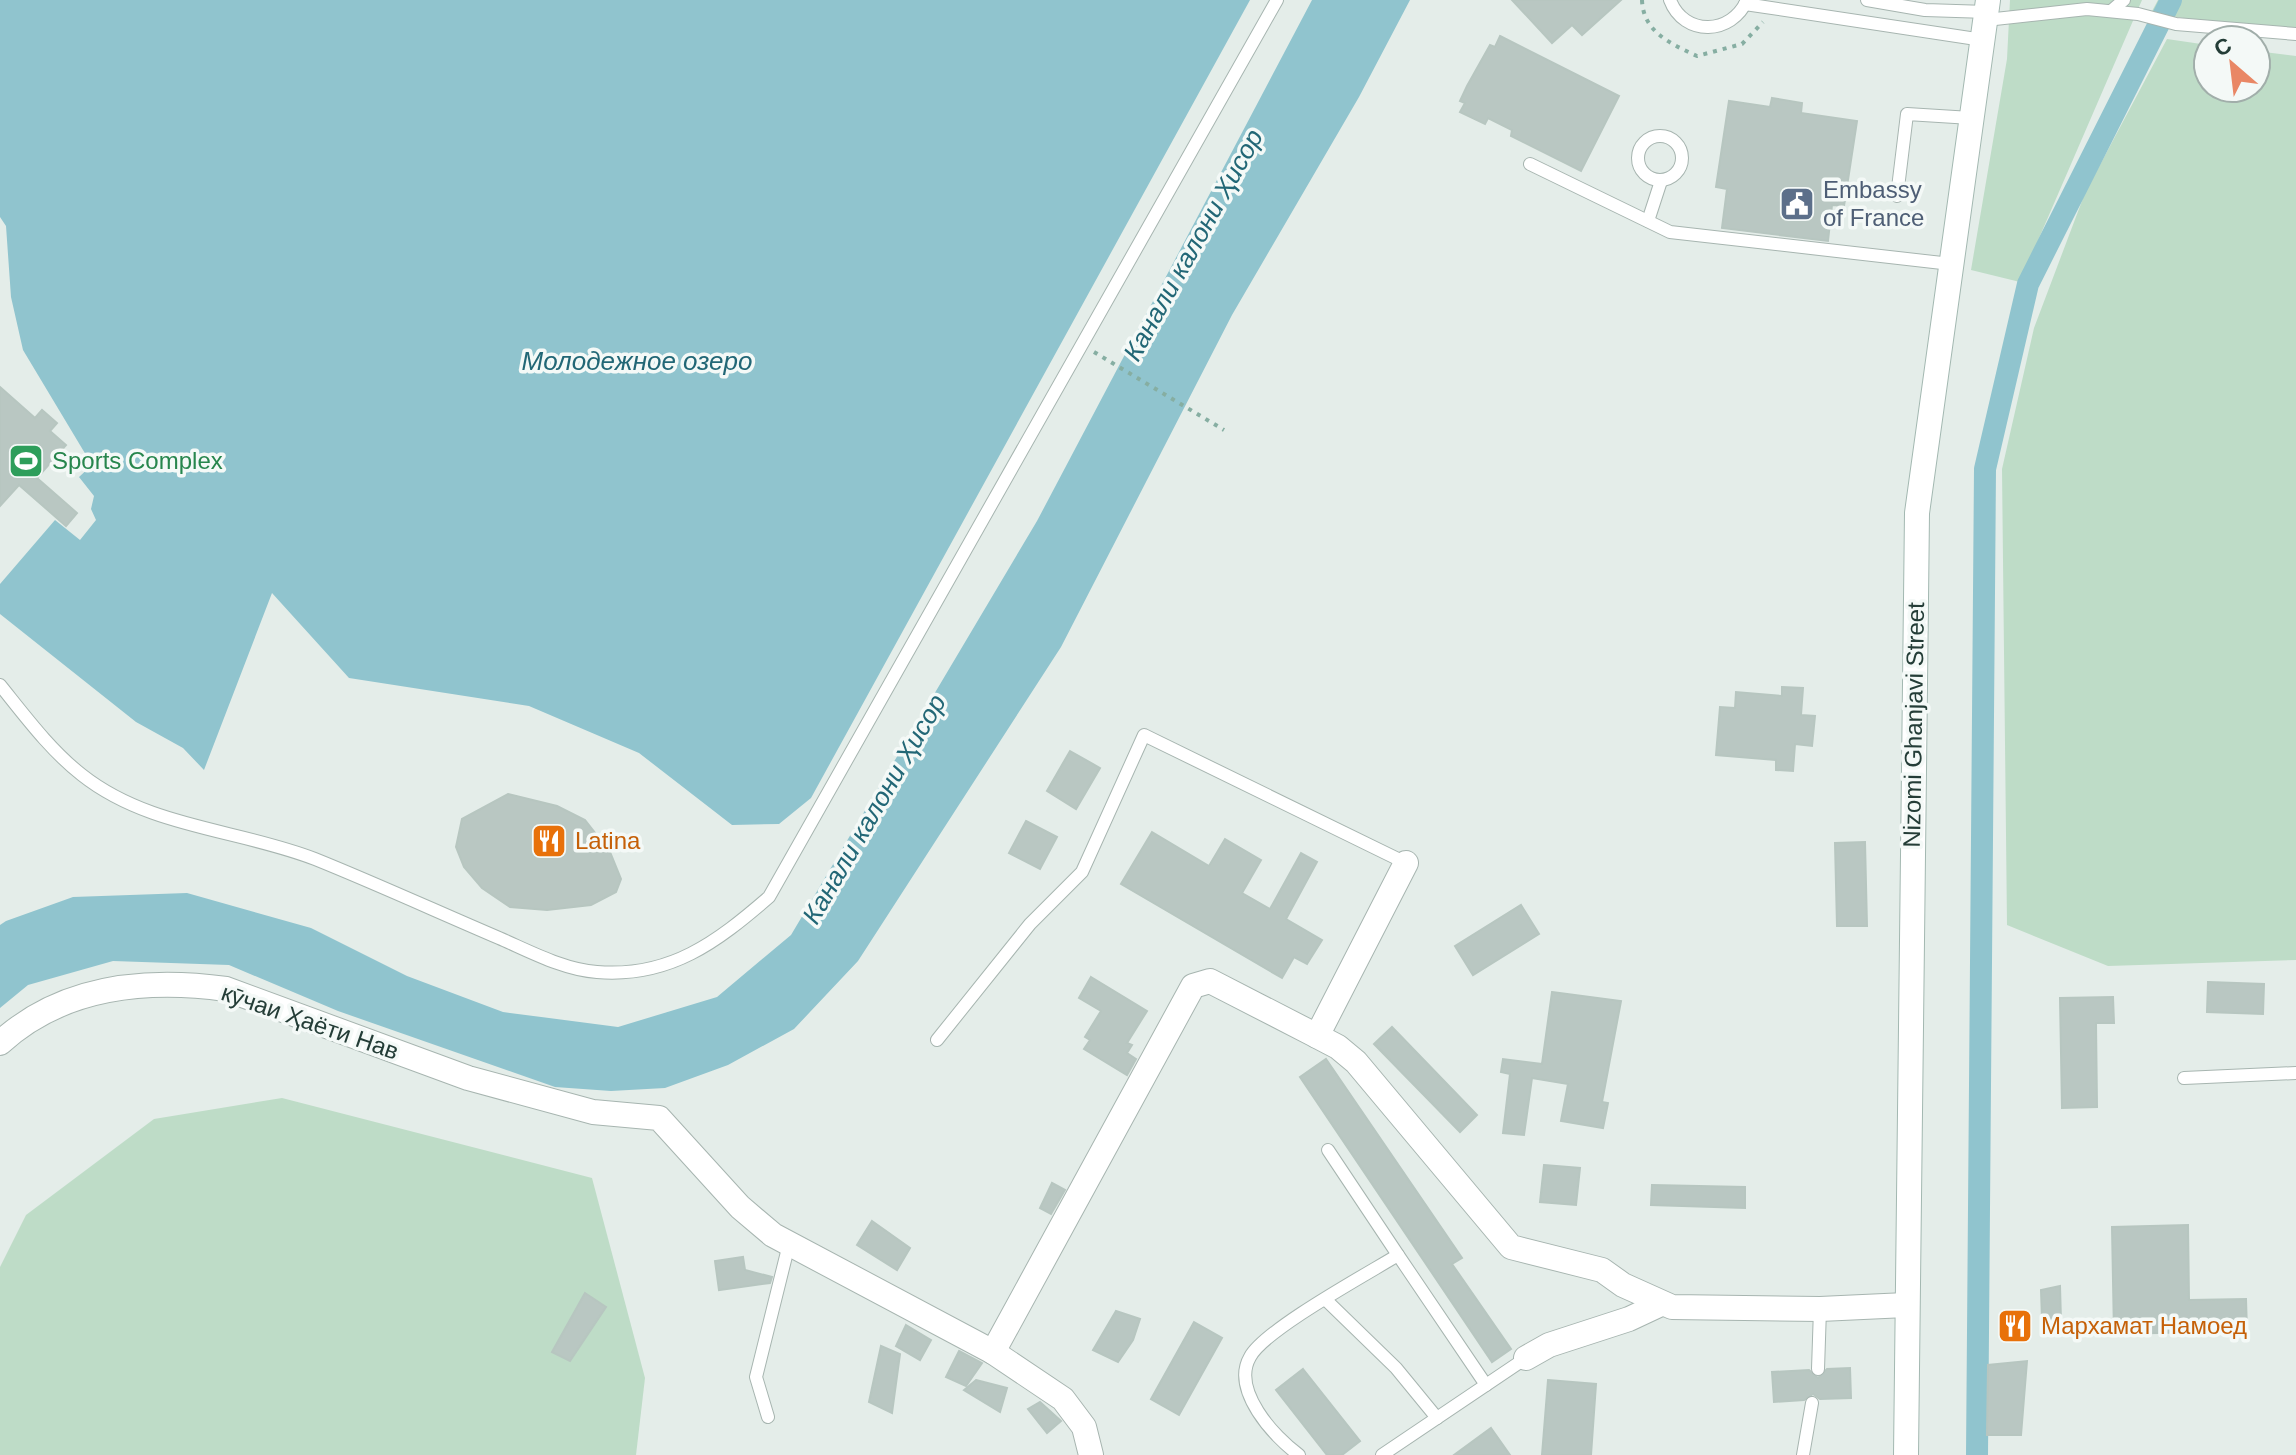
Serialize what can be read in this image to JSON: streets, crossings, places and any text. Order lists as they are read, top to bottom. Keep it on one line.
{"streets":{"street":["Nizomi Ghanjavi Street","кӯчаи Ҳаёти Нав"]},"water":["Канали калони Ҳисор","Молодежное озеро"],"places":{"public building":["Embassy of France"],"sports":["Sports Complex"],"restaurant":["Latina","Мархамат Намоед"]},"north":"top left"}
